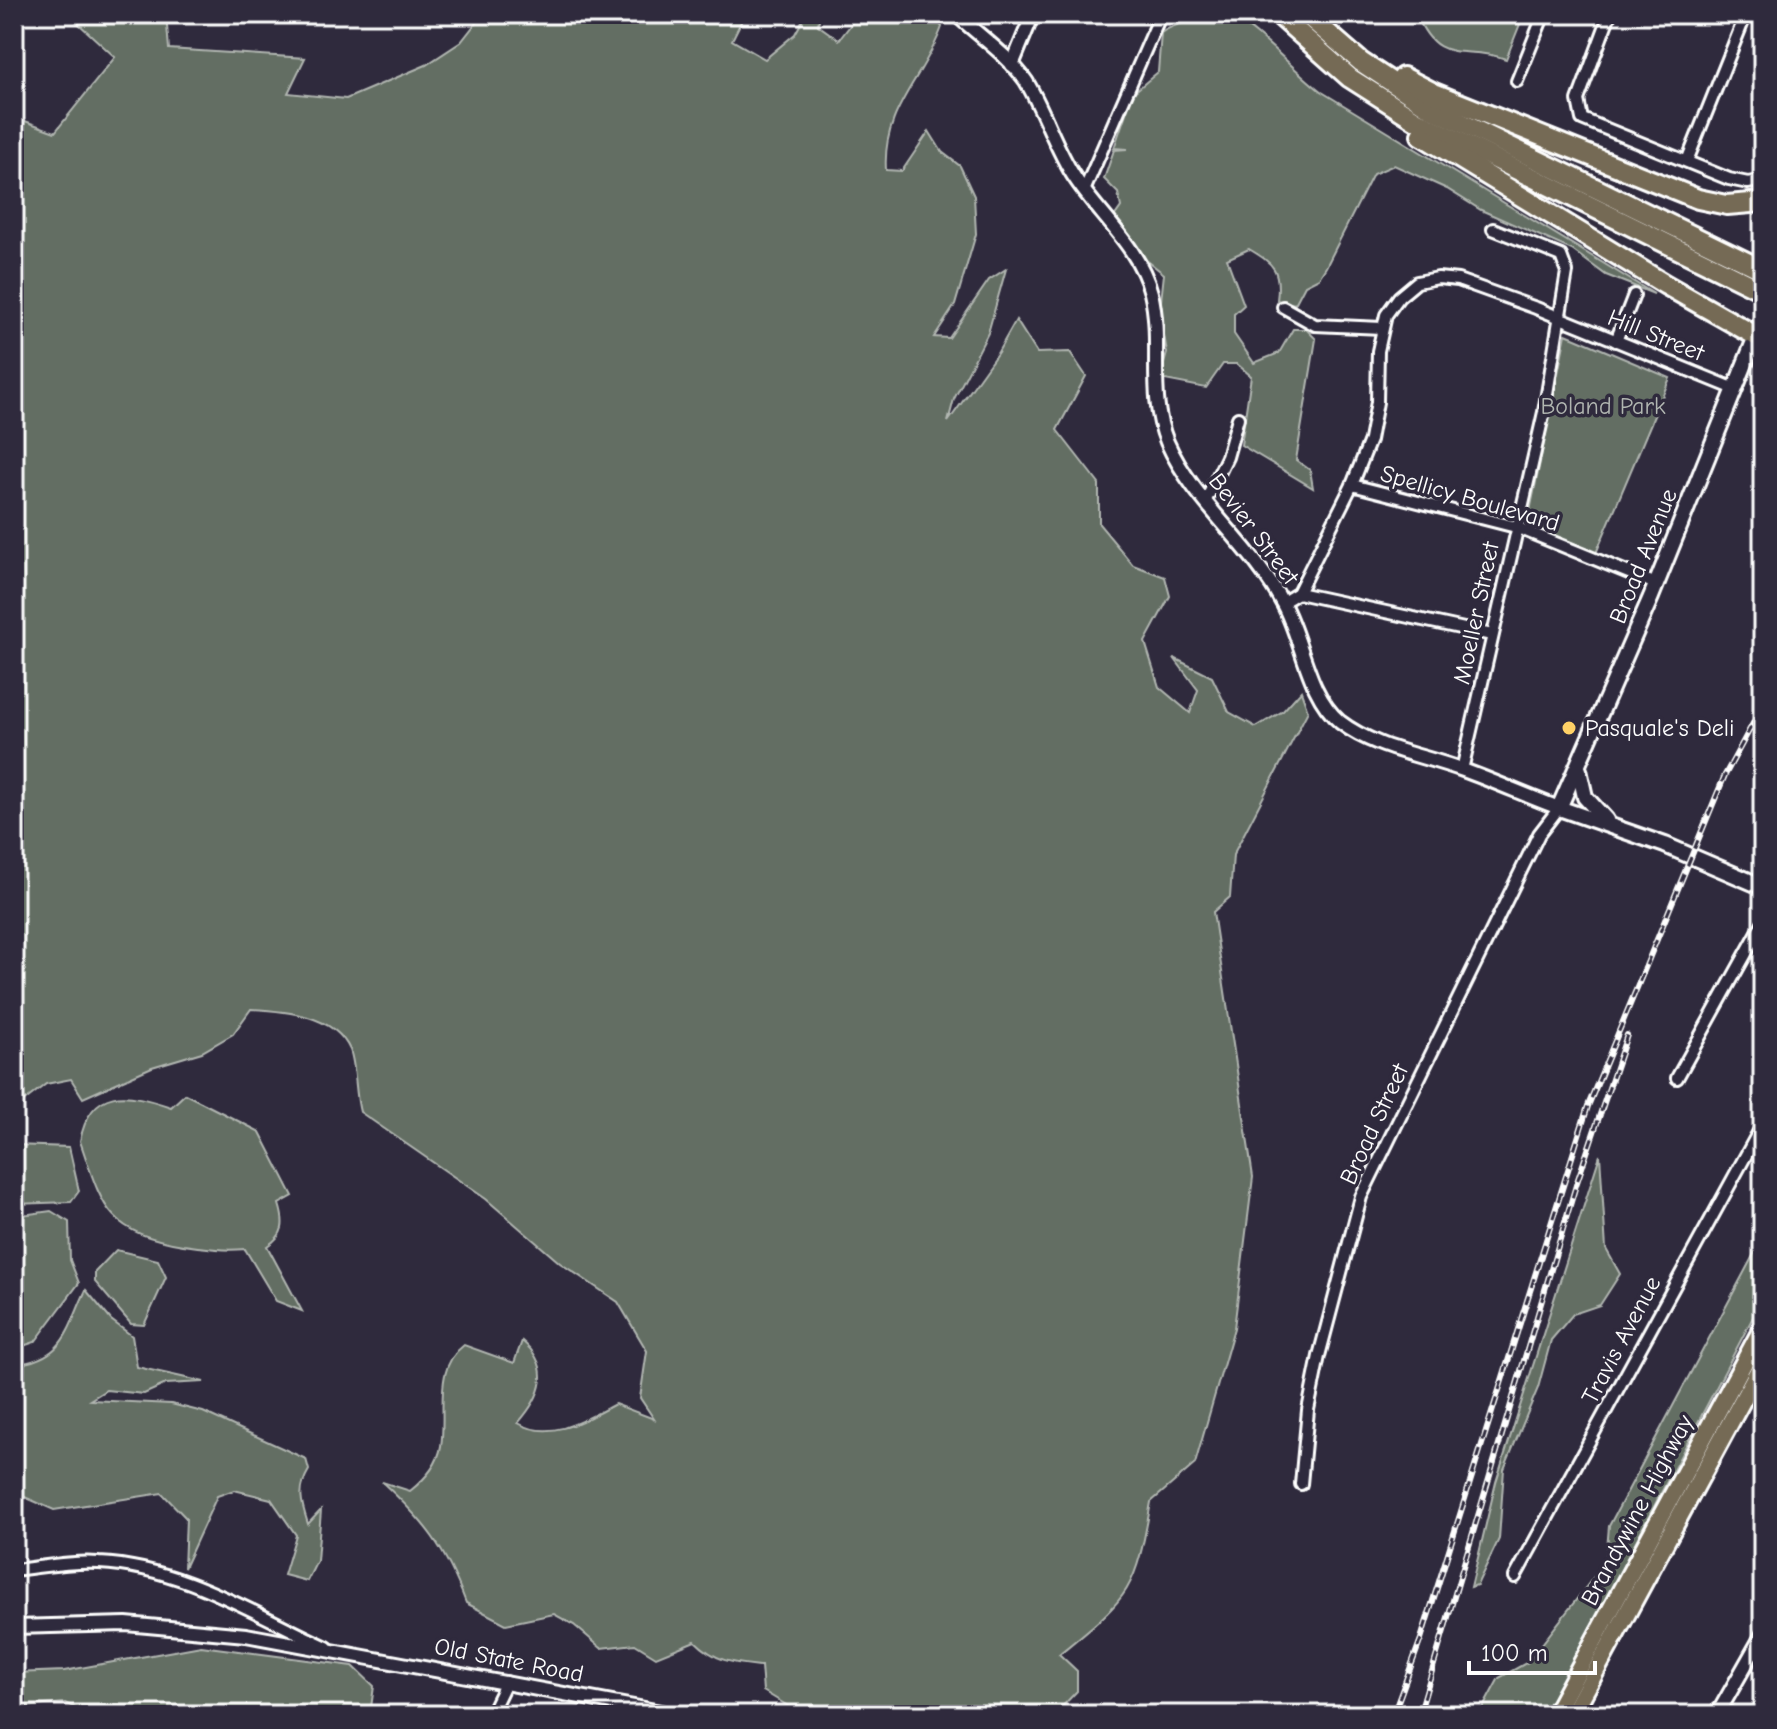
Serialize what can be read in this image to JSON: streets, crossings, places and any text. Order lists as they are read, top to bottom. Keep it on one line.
{"streets":{"main road":["Bevier Street","Broad Avenue","Brandywine Highway"],"street":["Hill Street","Spellicy Boulevard","Moeller Street","Broad Street","Travis Avenue","Old State Road"]},"crossings":[["Hill Street","Spellicy Boulevard"],["Hill Street","Broad Avenue"],["Hill Street","Moeller Street"],["Spellicy Boulevard","Broad Avenue"],["Spellicy Boulevard","Moeller Street"],["Bevier Street","Broad Avenue"],["Bevier Street","Moeller Street"],["Bevier Street","Broad Street"],["Broad Avenue","Broad Street"]],"parks":["Boland Park"],"places":["Pasquale's Deli"],"scale_bar":"100 m"}
